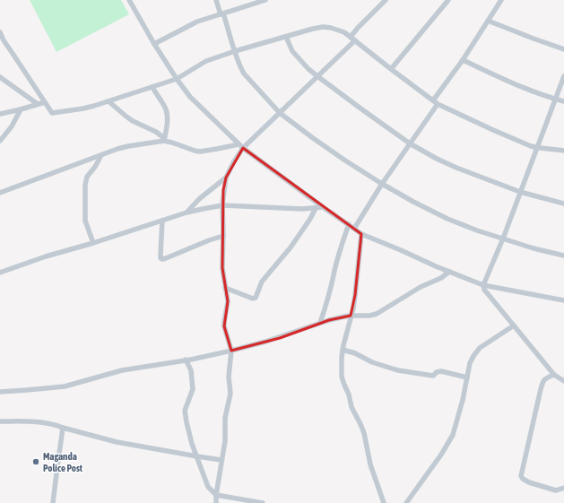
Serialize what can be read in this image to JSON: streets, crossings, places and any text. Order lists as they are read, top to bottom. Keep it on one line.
{"places":["Maganda Police Post"]}
